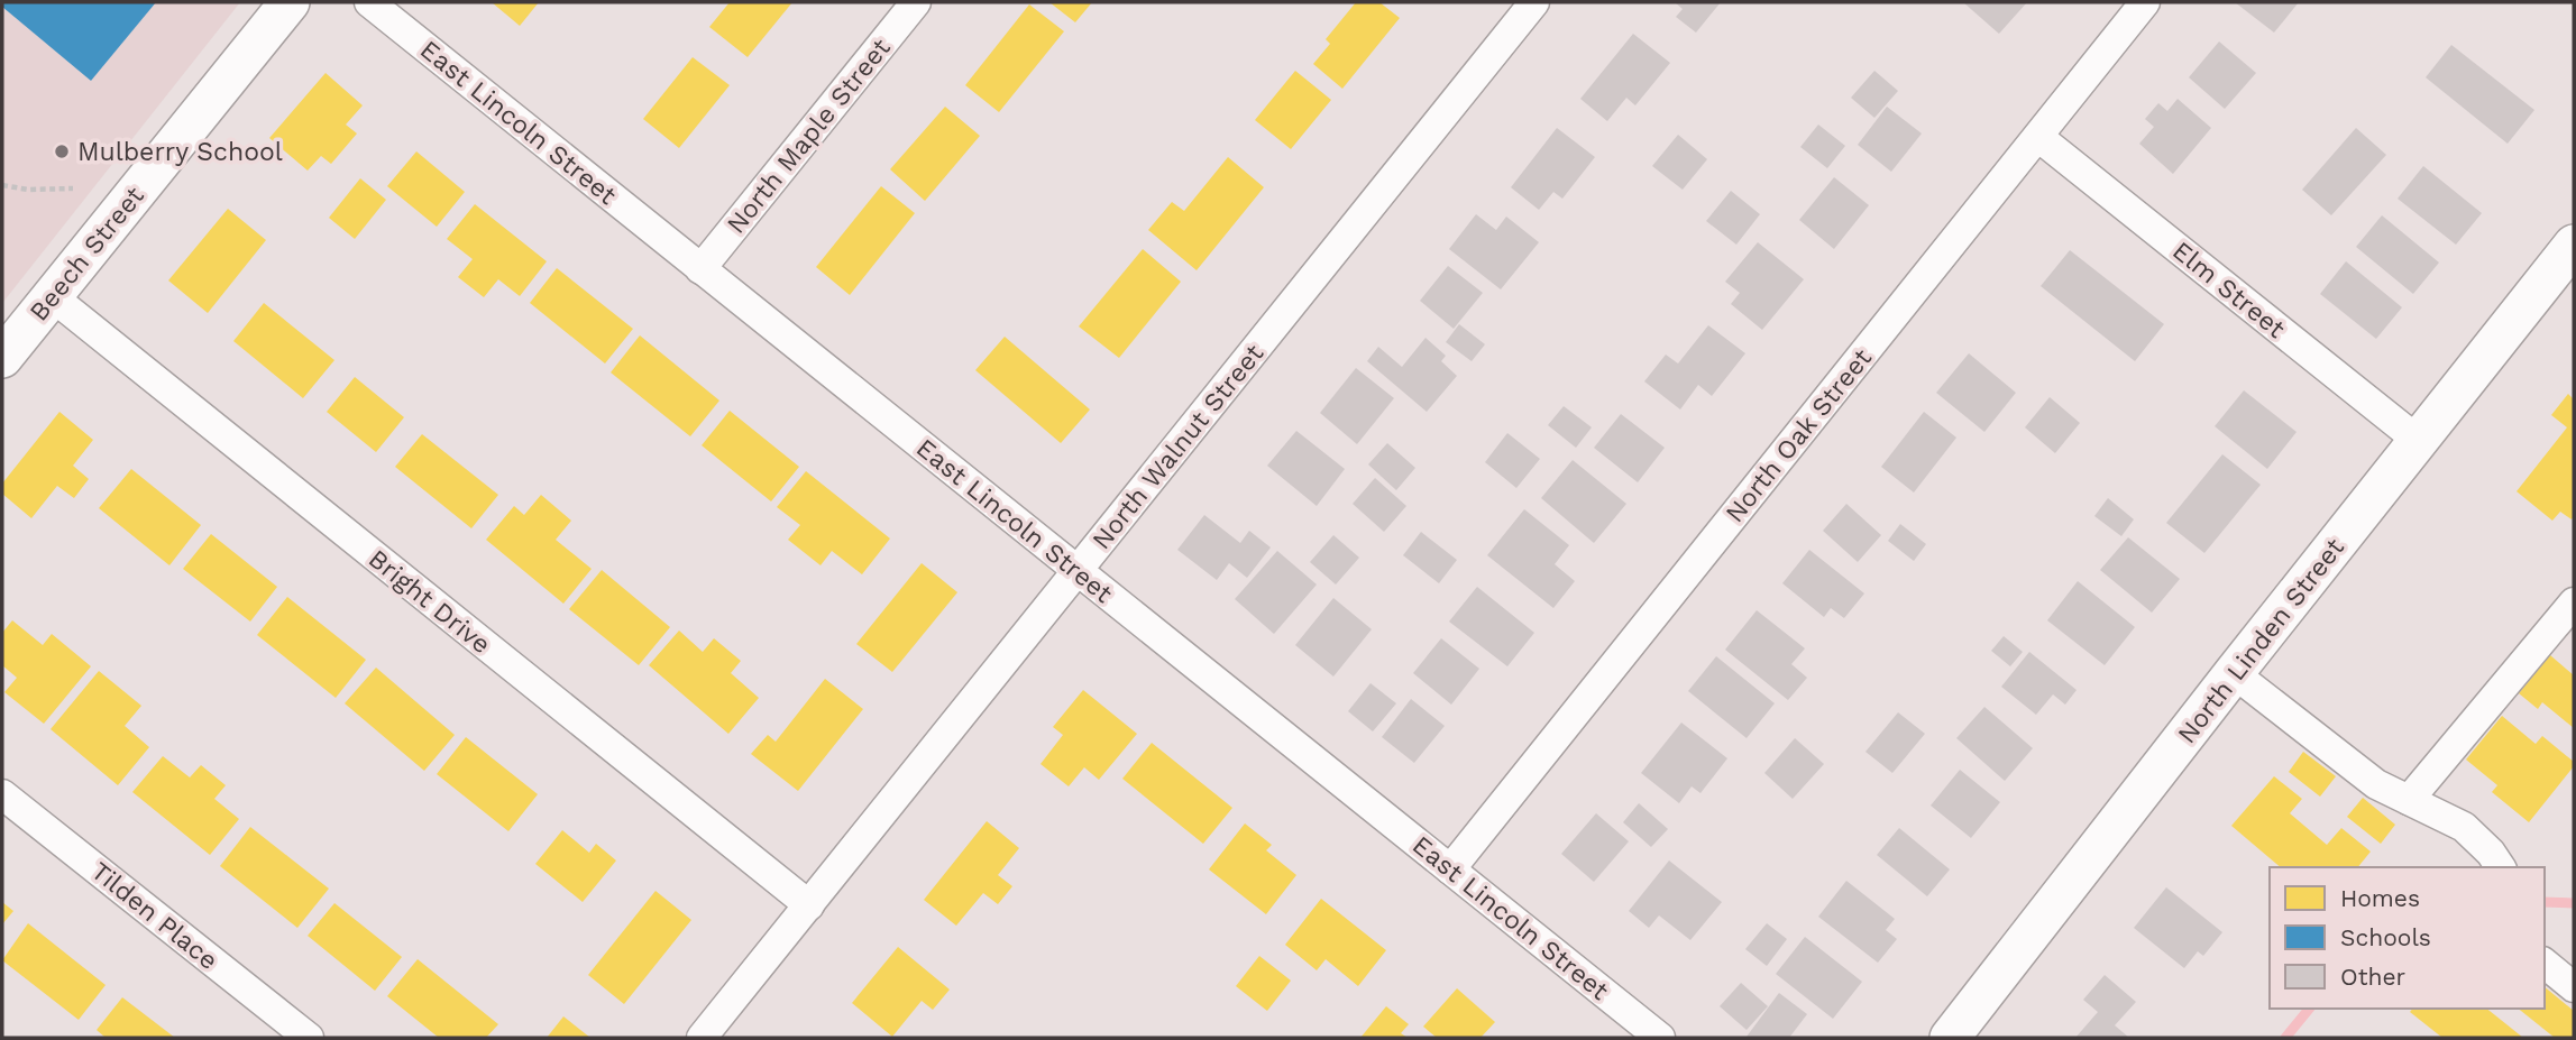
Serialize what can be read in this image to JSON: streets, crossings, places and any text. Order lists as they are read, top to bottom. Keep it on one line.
{"streets":{"main road":["Beech Street","North Linden Street"],"street":["East Lincoln Street","North Maple Street","Elm Street","North Oak Street","North Walnut Street","Bright Drive","Tilden Place"]},"crossings":[["East Lincoln Street","North Maple Street"],["East Lincoln Street","North Oak Street"],["East Lincoln Street","North Walnut Street"],["Beech Street","Bright Drive"],["Elm Street","North Oak Street"],["Elm Street","North Linden Street"],["North Walnut Street","Bright Drive"]],"places":["Mulberry School"],"legend":["Homes","Schools","Other"]}
